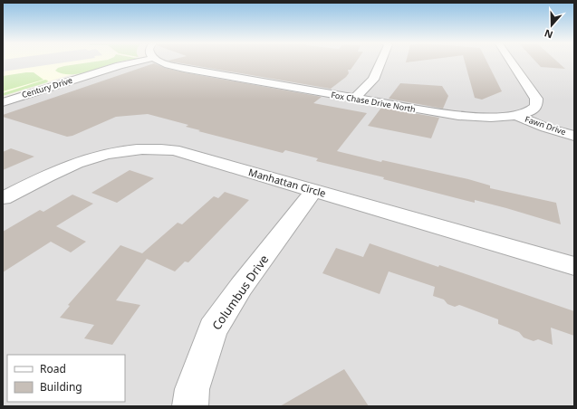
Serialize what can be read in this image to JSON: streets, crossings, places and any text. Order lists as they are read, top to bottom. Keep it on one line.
{"streets":{"street":["Century Drive","Fox Chase Drive North","Fawn Drive","Manhattan Circle","Columbus Drive"]},"crossings":[["Fox Chase Drive North","Fawn Drive"],["Manhattan Circle","Columbus Drive"]],"legend":["Road","Building"],"north":"bottom"}
